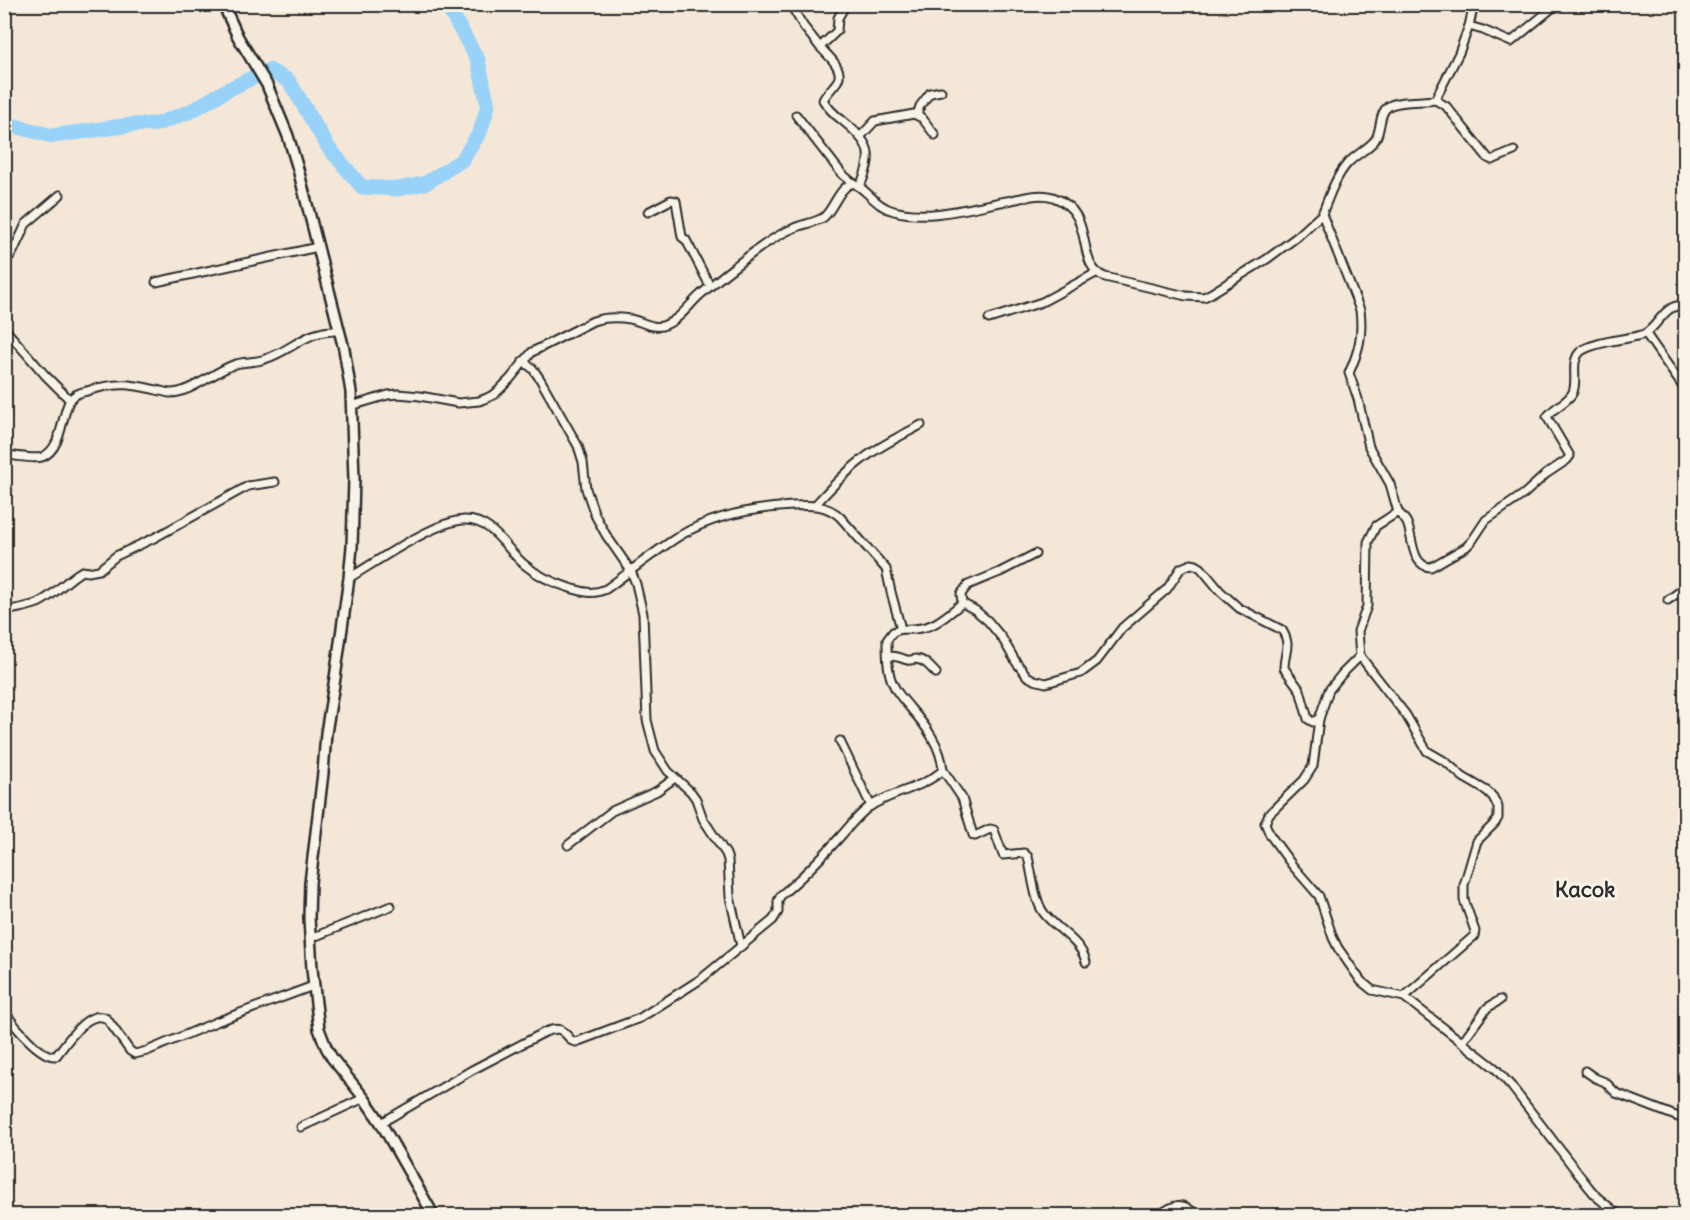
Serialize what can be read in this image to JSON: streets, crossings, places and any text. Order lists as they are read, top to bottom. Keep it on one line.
{"districts":["Kacok"]}
